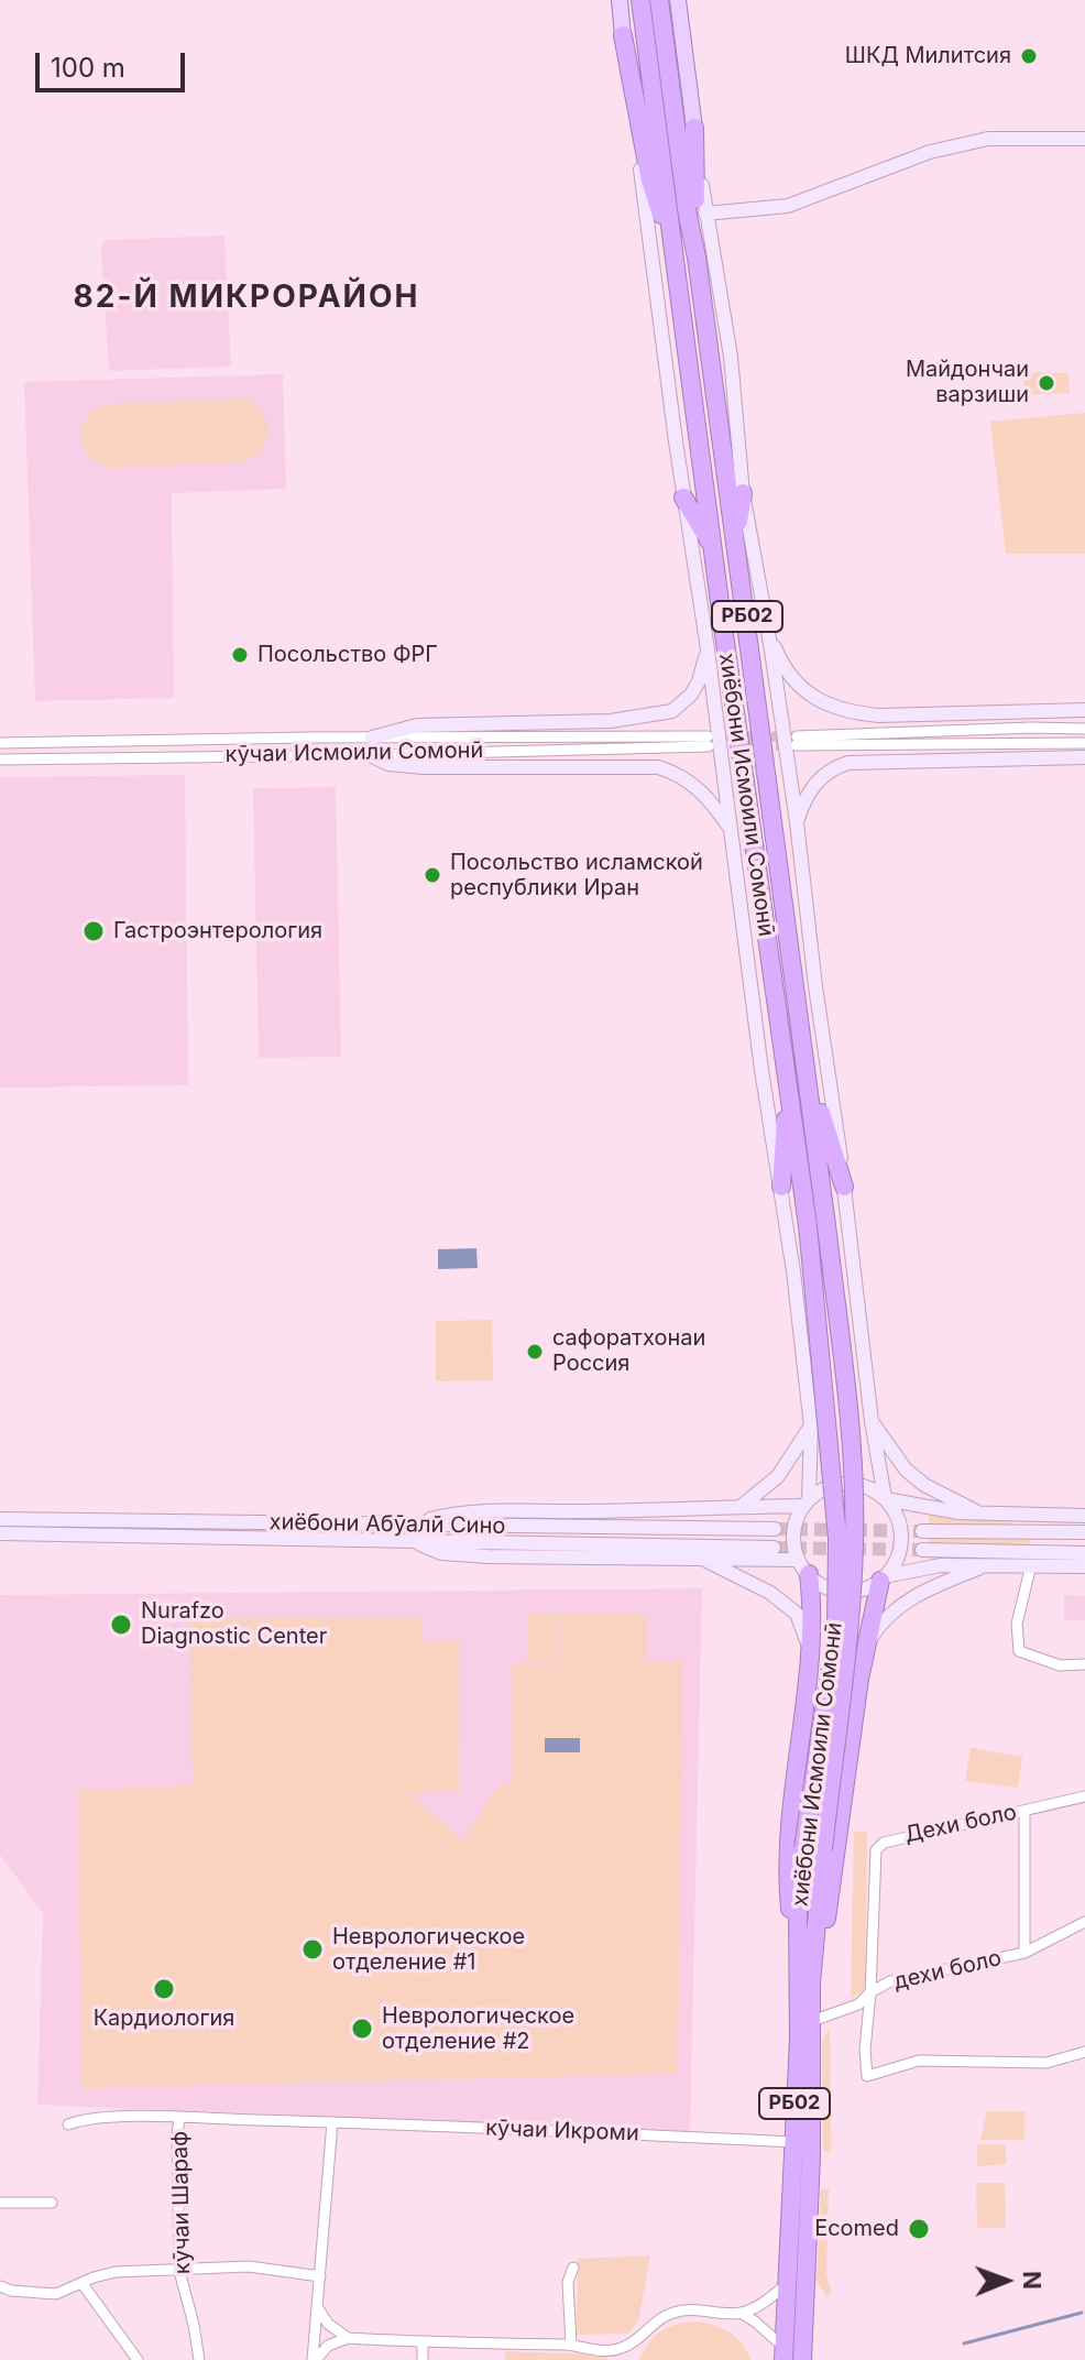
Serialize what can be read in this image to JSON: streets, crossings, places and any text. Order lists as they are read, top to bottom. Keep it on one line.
{"streets":{"highway":["РБ02","хиёбони Исмоили Сомонӣ"],"main road":["хиёбони Абӯалӣ Сино"],"street":["кӯчаи Исмоили Сомонӣ","Дехи боло","дехи боло","кӯчаи Икроми","кӯчаи Шараф"]},"crossings":[["РБ02","хиёбони Исмоили Сомонӣ"],["хиёбони Исмоили Сомонӣ","дехи боло"],["хиёбони Исмоили Сомонӣ","кӯчаи Икроми"],["Дехи боло","дехи боло"],["кӯчаи Икроми","кӯчаи Шараф"]],"districts":["82-Й МИКРОРАЙОН"],"places":["ШКД Милитсия","Майдончаи варзиши","Посольство ФРГ","Посольство исламской республики Иран","Гастроэнтерология","сафоратхонаи Россия","Nurafzo Diagnostic Center","Неврологическое отделение #1","Кардиология","Неврологическое отделение #2","Ecomed"],"scale_bar":"100 m","north":"right"}
